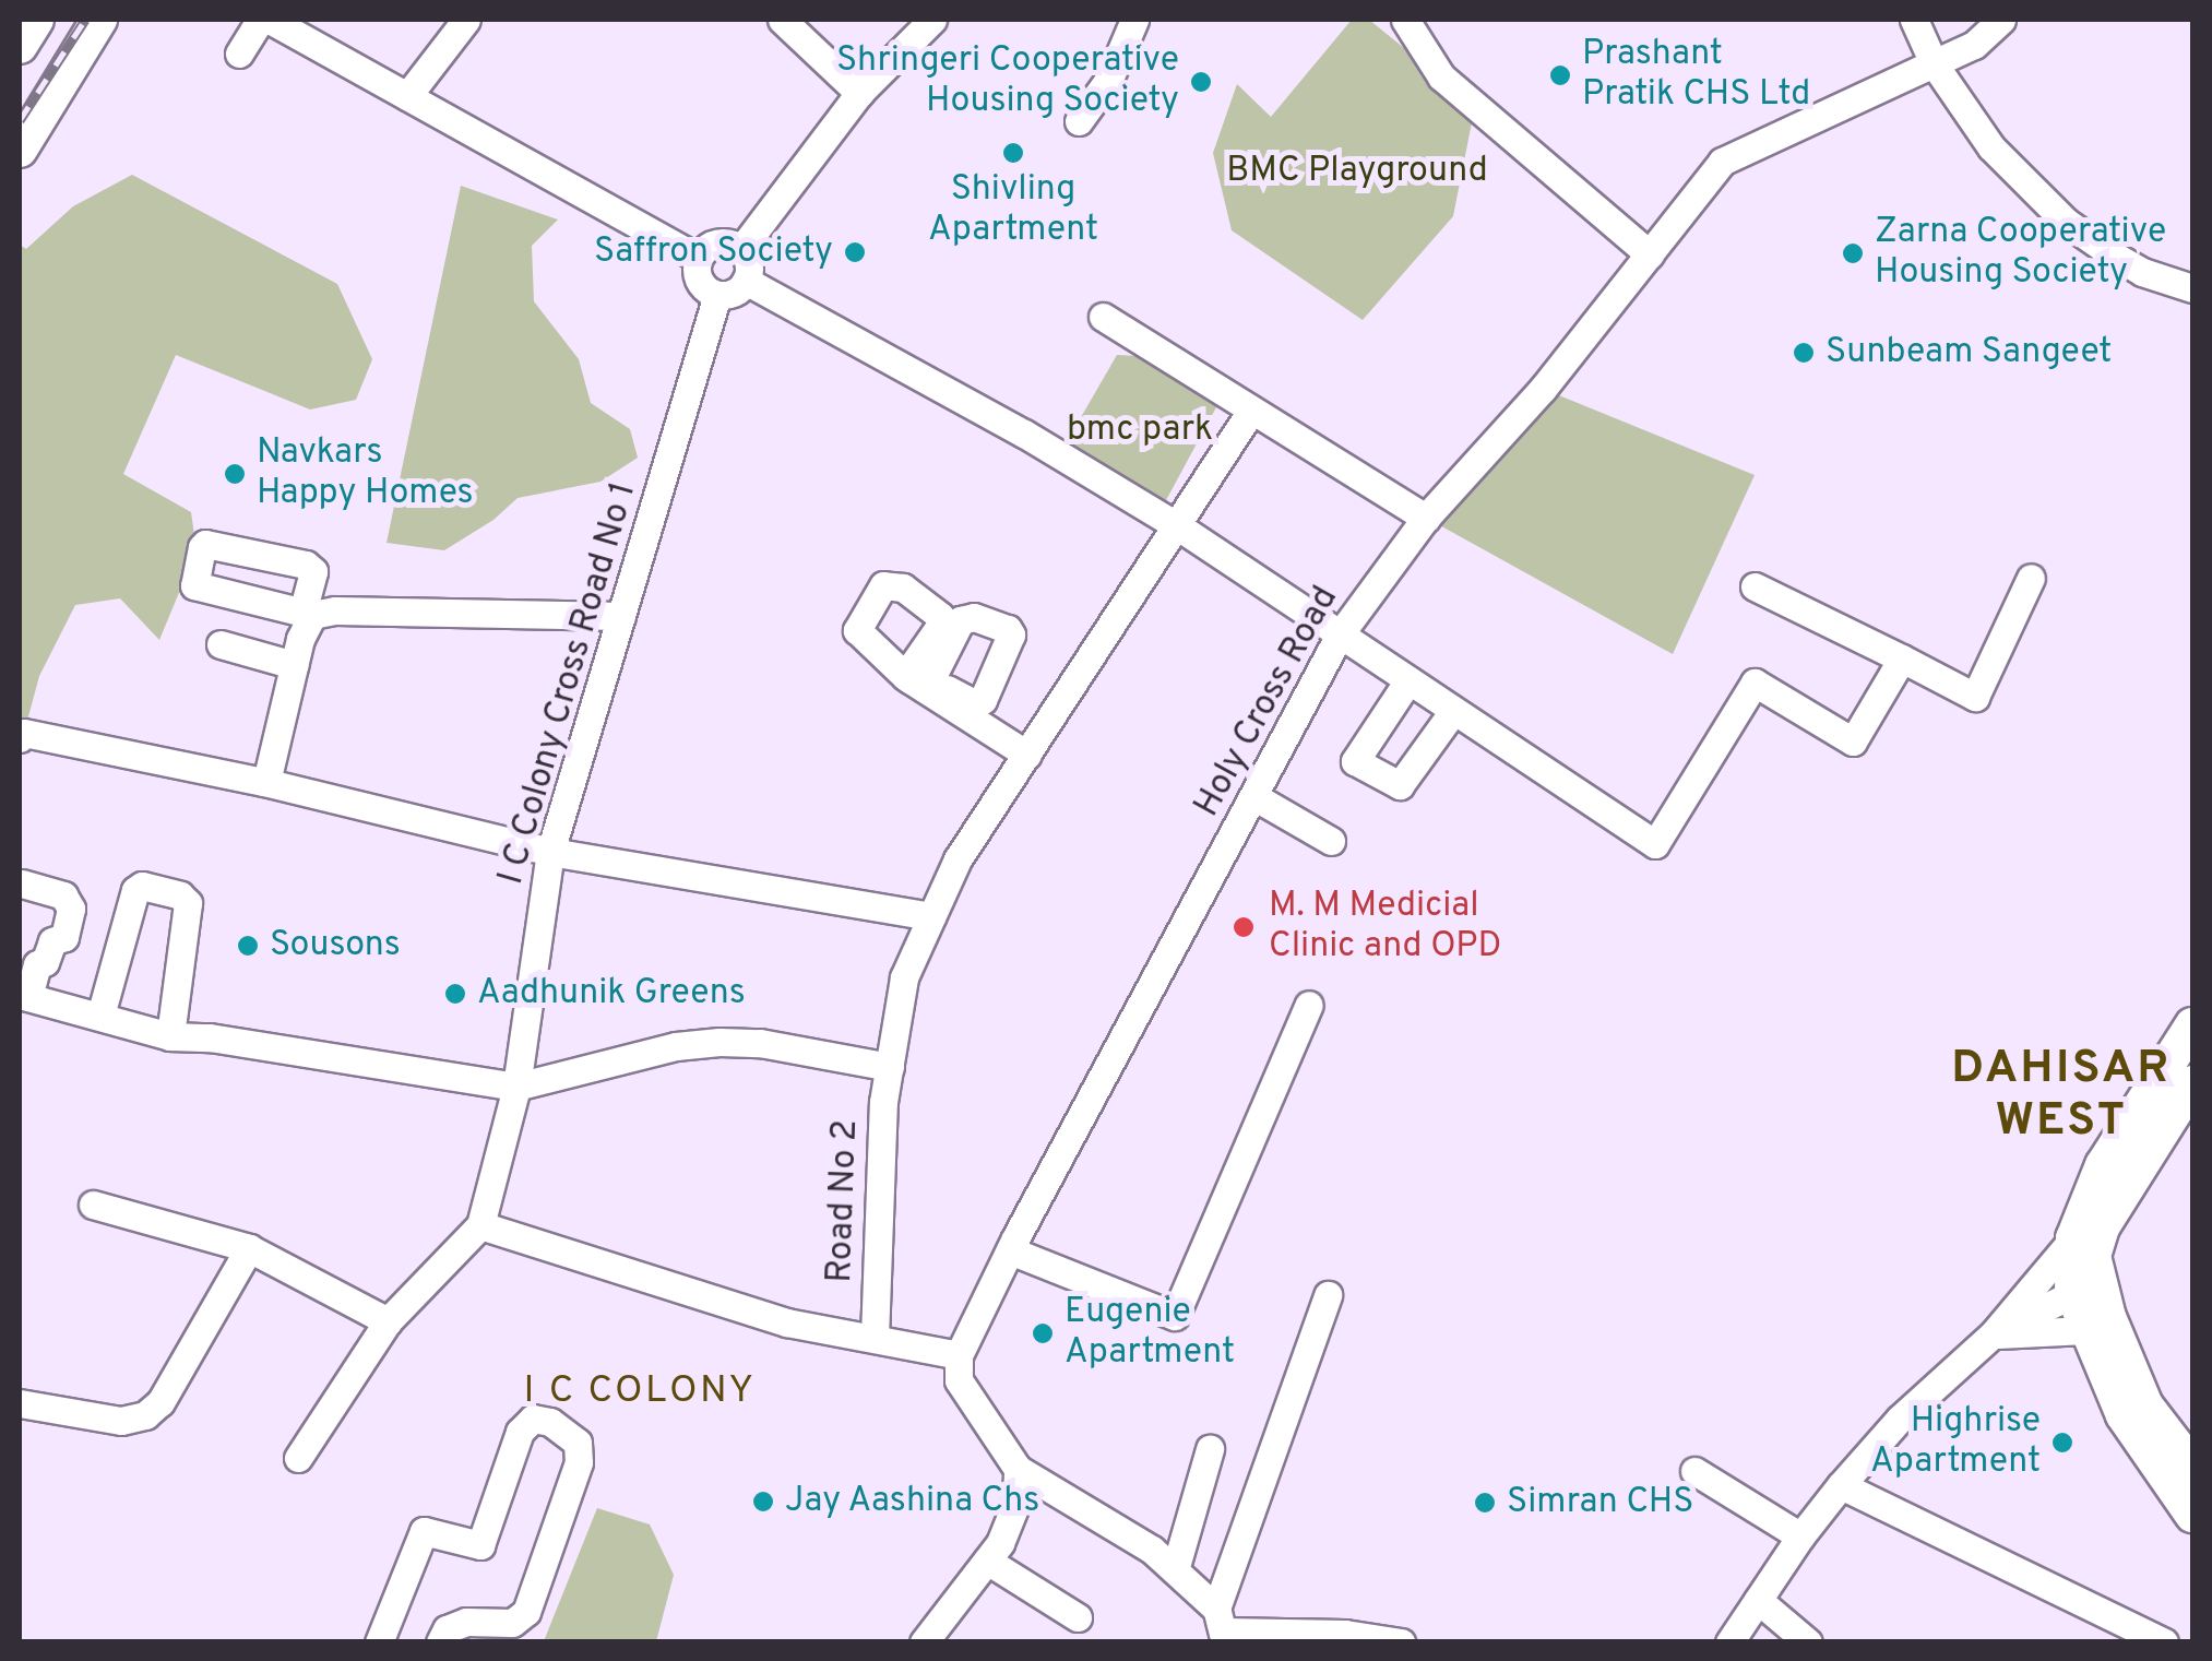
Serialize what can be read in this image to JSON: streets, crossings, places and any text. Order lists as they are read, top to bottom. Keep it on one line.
{"streets":{"street":["I C Colony Cross Road No 1","Holy Cross Road","Road No 2"]},"districts":["DAHISAR WEST","I C COLONY"],"parks":["BMC Playground","bmc park"],"places":["Prashant Pratik CHS Ltd","Shringeri Cooperative Housing Society","Shivling Apartment","Saffron Society","Zarna Cooperative Housing Society","Sunbeam Sangeet","Navkars Happy Homes","M. M Medicial Clinic and OPD","Sousons","Aadhunik Greens","Eugenie Apartment","Highrise Apartment","Jay Aashina Chs","Simran CHS"]}
